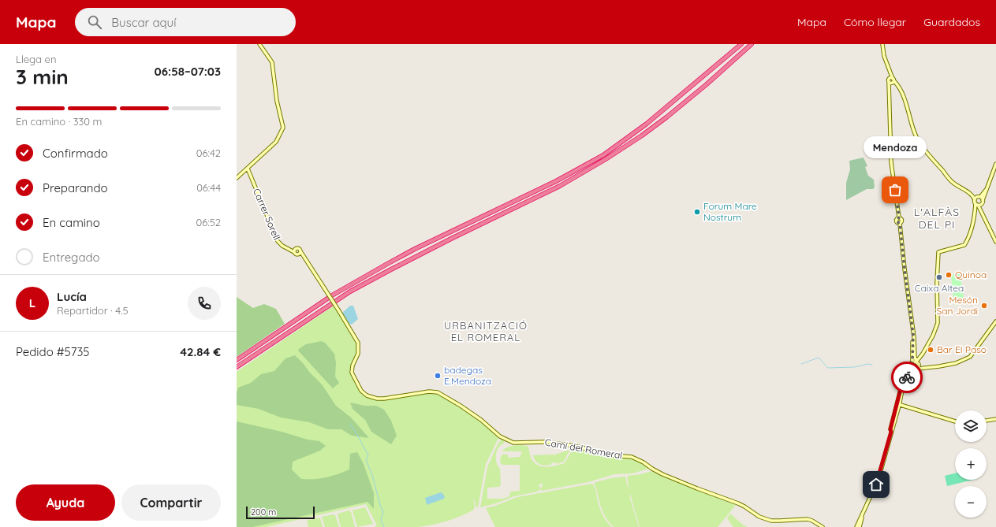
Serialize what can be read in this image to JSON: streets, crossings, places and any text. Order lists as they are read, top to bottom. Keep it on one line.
{"streets":{"street":["Carrer Sorell","Camí del Romeral"]},"crossings":[["Carrer Sorell","Camí del Romeral"]],"districts":["L'ALFÀS DEL PI","URBANITZACIÓ EL ROMERAL"],"places":["Mendoza","Forum Mare Nostrum","Quinoa","Caixa Altea","Mesón San Jordi","Bar El Paso","badegas E.Mendoza"],"scale_bar":"200 m","page":{"header":"Mapa","search":"Buscar aquí","nav":["Mapa","Cómo llegar","Guardados"],"heading":["3 min","Llega en","06:58–07:03"],"panel":["Lucía","Repartidor · 4.5","Pedido #5735","42.84 €"],"bar":"En camino · 330 m","list":[["Confirmado","06:42"],["Preparando","06:44"],["En camino","06:52"],"Entregado"],"bubble":"Mendoza","round":"L","map_buttons":["+","−"],"buttons":["Ayuda","Compartir"],"scale":"200 m"}}
